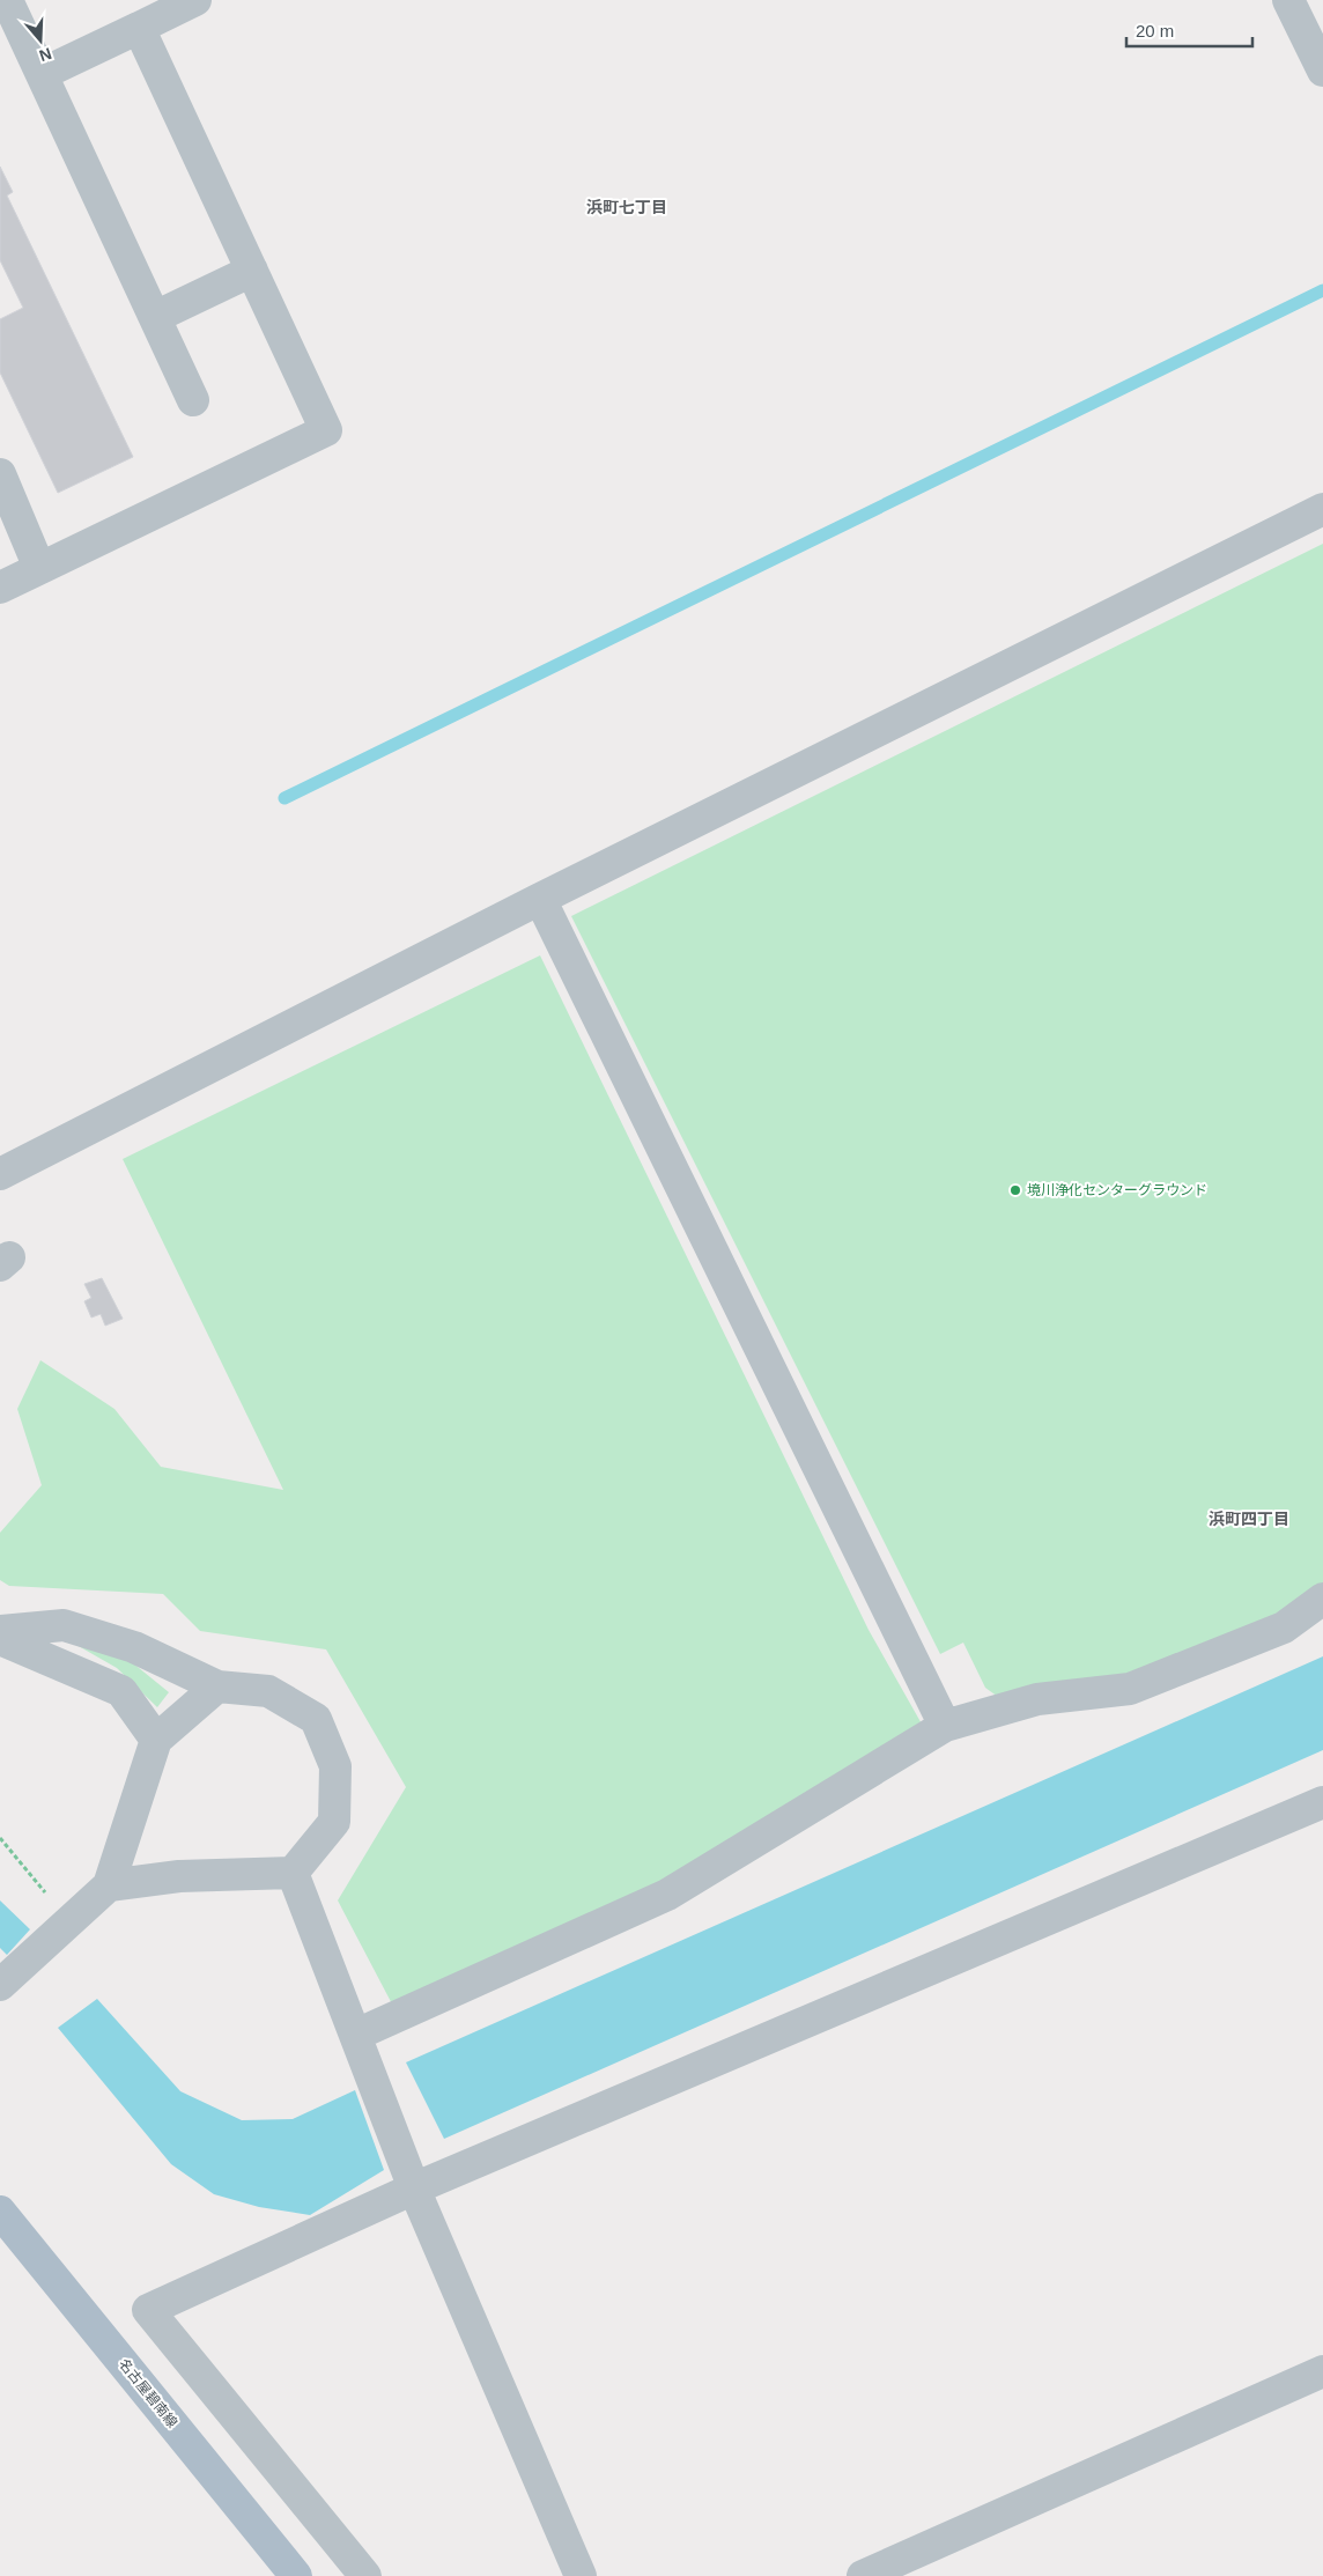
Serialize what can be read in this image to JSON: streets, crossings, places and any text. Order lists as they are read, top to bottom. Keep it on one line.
{"streets":{"main road":["名古屋碧南線"]},"districts":["浜町七丁目","浜町四丁目"],"places":["境川浄化センターグラウンド"],"scale_bar":"20 m","north":"bottom"}
